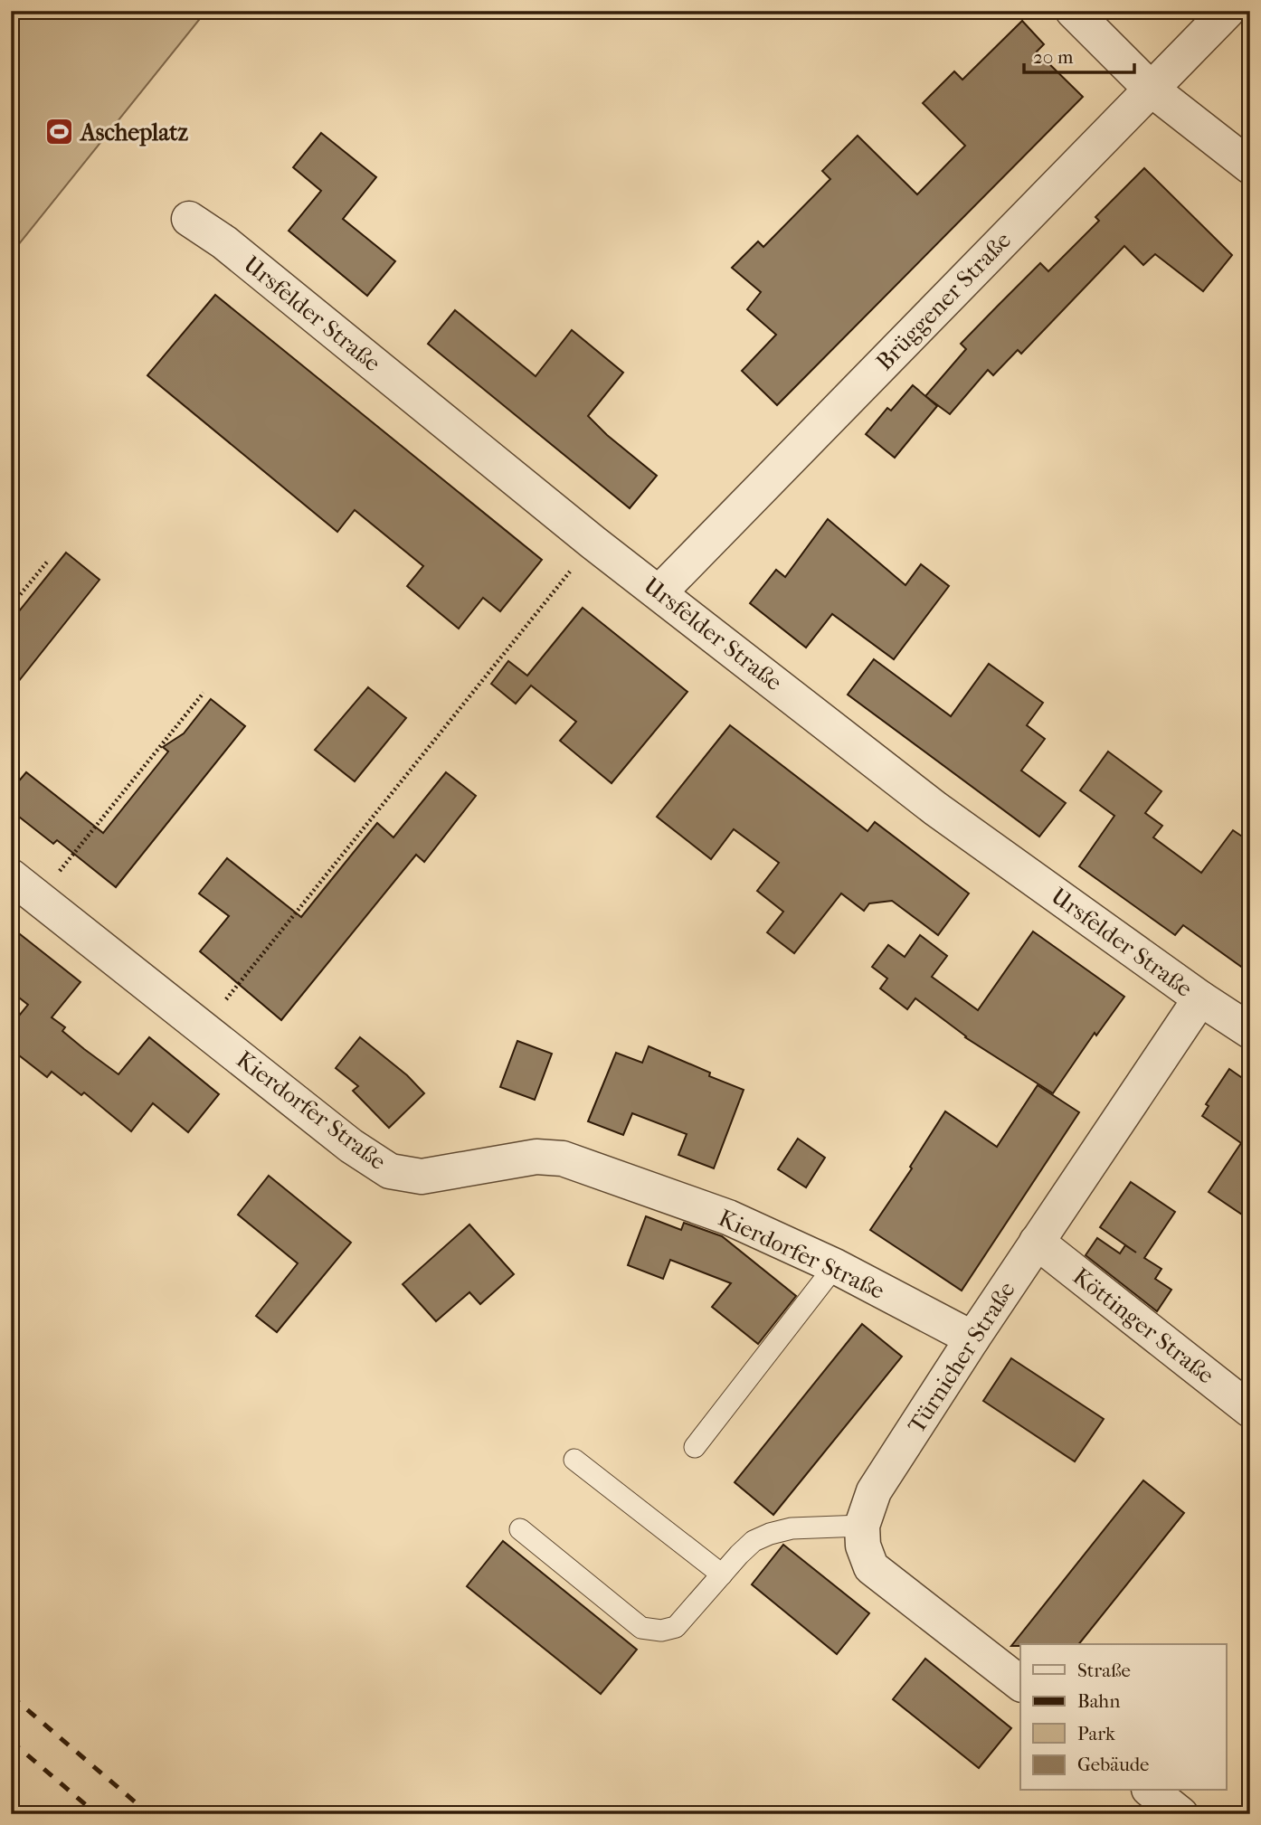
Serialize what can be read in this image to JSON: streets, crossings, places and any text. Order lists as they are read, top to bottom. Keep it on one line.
{"streets":{"street":["Brüggener Straße","Ursfelder Straße","Kierdorfer Straße","Köttinger Straße","Türnicher Straße"]},"crossings":[["Brüggener Straße","Ursfelder Straße"],["Ursfelder Straße","Türnicher Straße"],["Kierdorfer Straße","Türnicher Straße"],["Köttinger Straße","Türnicher Straße"]],"places":{"sports":["Ascheplatz"]},"legend":["Straße","Bahn","Park","Gebäude"],"scale_bar":"20 m"}
